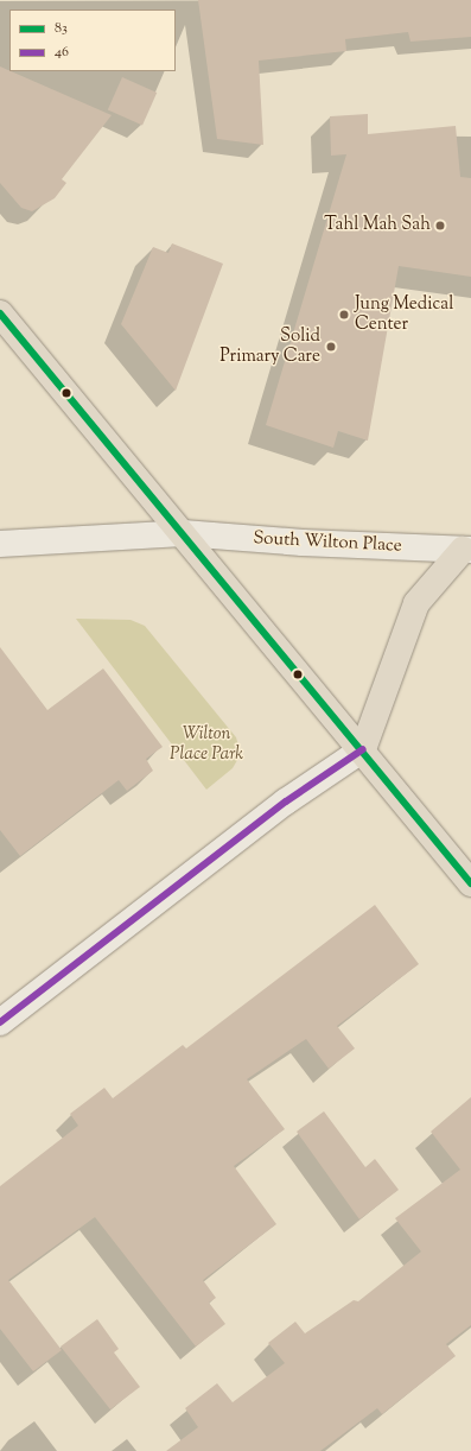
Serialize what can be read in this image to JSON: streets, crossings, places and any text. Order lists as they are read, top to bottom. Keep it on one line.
{"streets":{"main road":["South Wilton Place"]},"parks":["Wilton Place Park"],"places":["Tahl Mah Sah","Jung Medical Center","Solid Primary Care"],"lines":["transit line 83","transit line 46"],"legend":["83","46"]}
